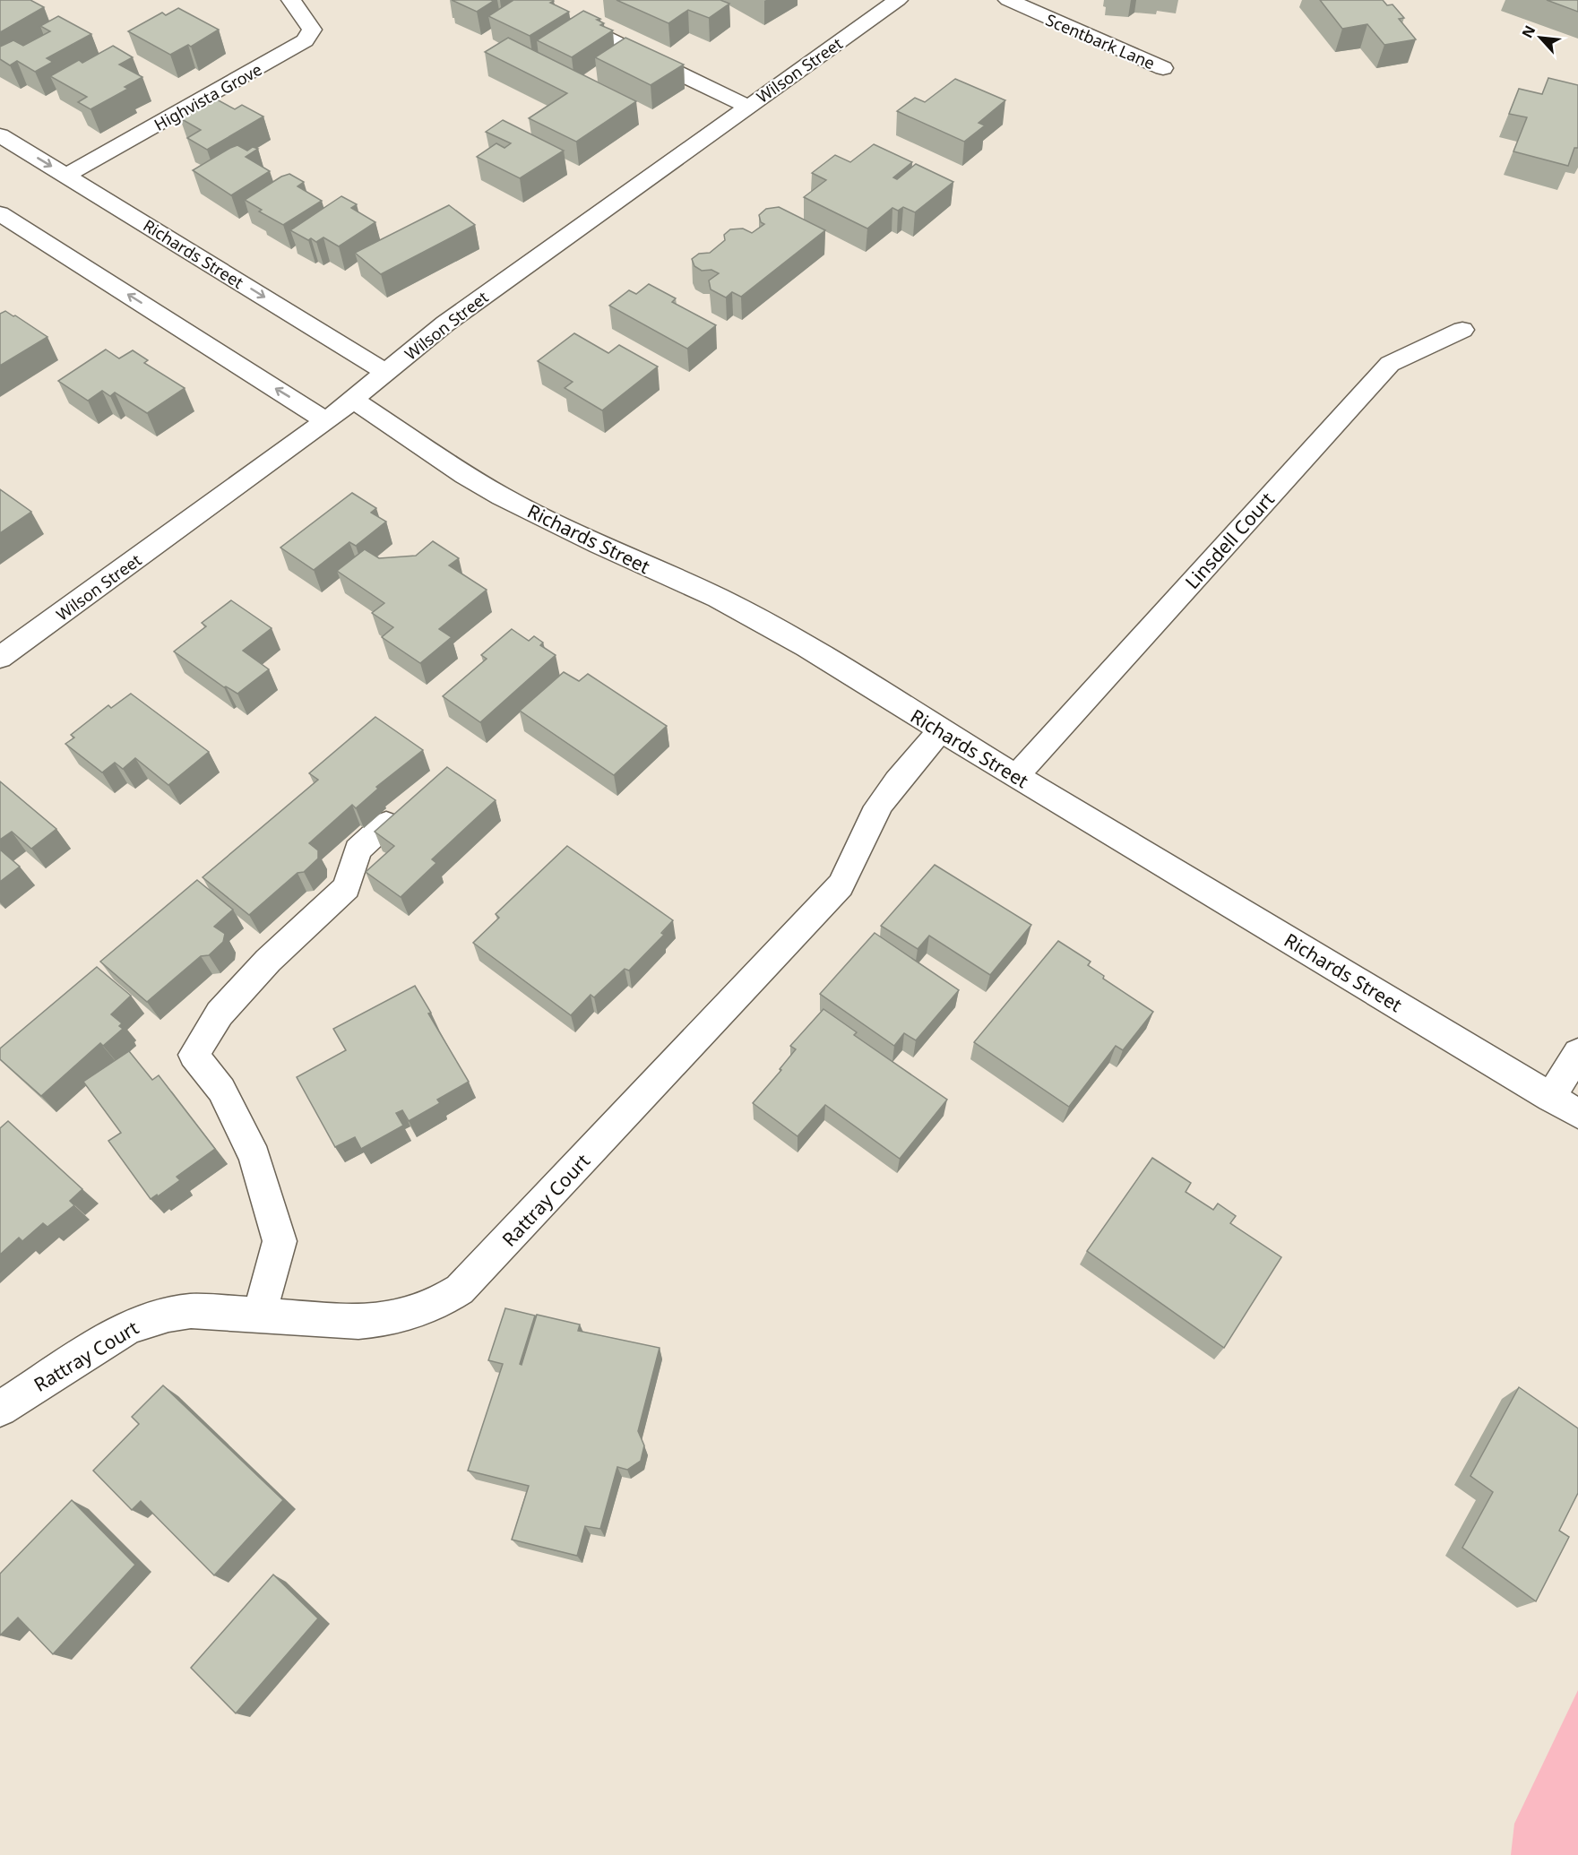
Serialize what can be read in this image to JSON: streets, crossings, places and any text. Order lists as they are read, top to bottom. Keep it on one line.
{"streets":{"street":["Scentbark Lane","Wilson Street","Highvista Grove","Richards Street","Linsdell Court","Rattray Court"]},"crossings":[["Wilson Street","Richards Street"],["Highvista Grove","Richards Street"],["Richards Street","Linsdell Court"],["Richards Street","Rattray Court"]],"north":"top left"}
